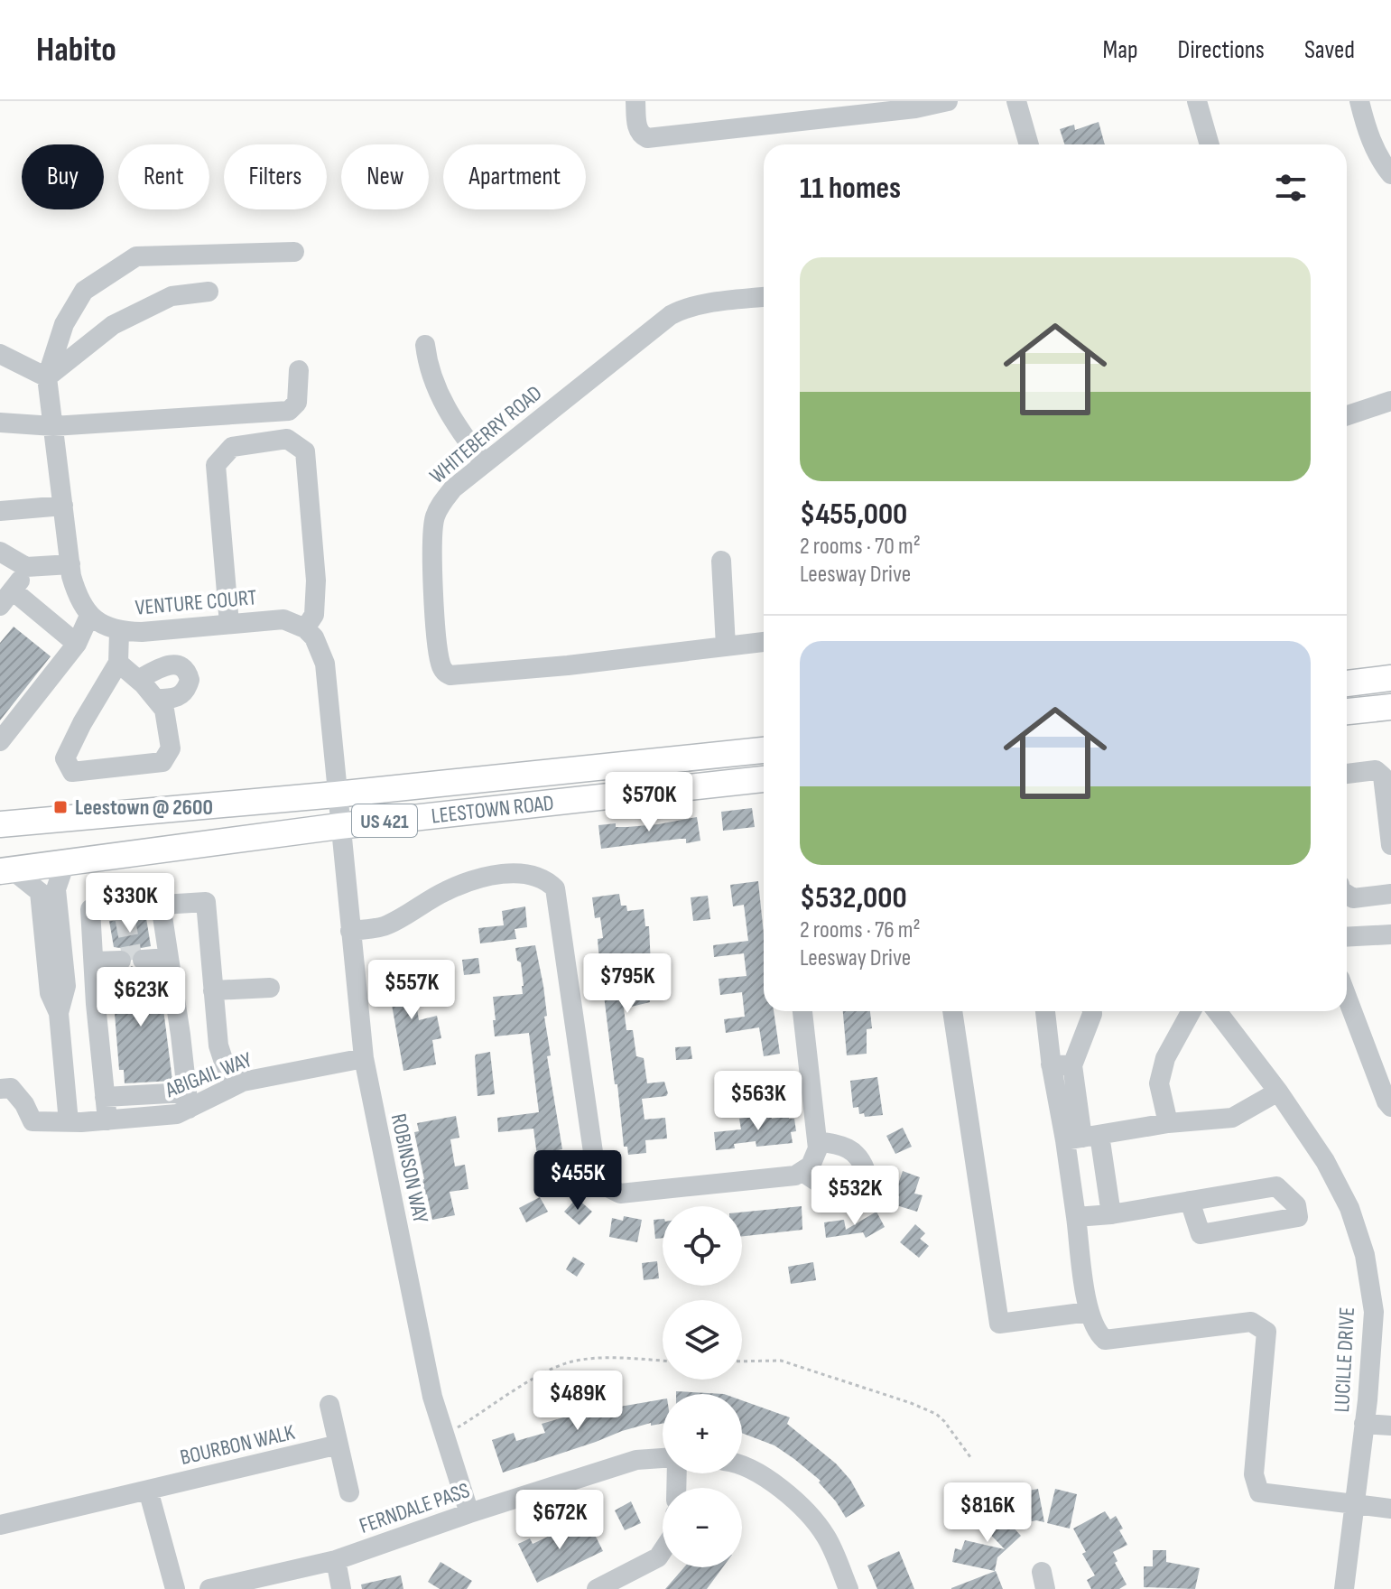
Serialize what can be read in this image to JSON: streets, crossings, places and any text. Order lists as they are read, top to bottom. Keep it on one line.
{"streets":{"main road":["LEESTOWN ROAD","US 421"],"street":["WHITEBERRY ROAD","VENTURE COURT","ABIGAIL WAY","ROBINSON WAY","LUCILLE DRIVE","BOURBON WALK","FERNDALE PASS"]},"crossings":[["LEESTOWN ROAD","ROBINSON WAY"],["ABIGAIL WAY","ROBINSON WAY"],["ROBINSON WAY","FERNDALE PASS"]],"places":{"transit":["Leestown @ 2600"]},"page":{"header":"Habito","nav":["Map","Directions","Saved"],"chip":["Buy","Rent","Filters","New","Apartment"],"heading":"11 homes","list":[{"name":"$455,000","note":"2 rooms · 70 m² · Leesway Drive"},{"name":"$532,000","note":"2 rooms · 76 m² · Leesway Drive"}],"price":["$570K","$330K","$795K","$557K","$623K","$563K","$455K","$532K","$489K","$816K","$672K"],"map_buttons":["+","−"]}}
